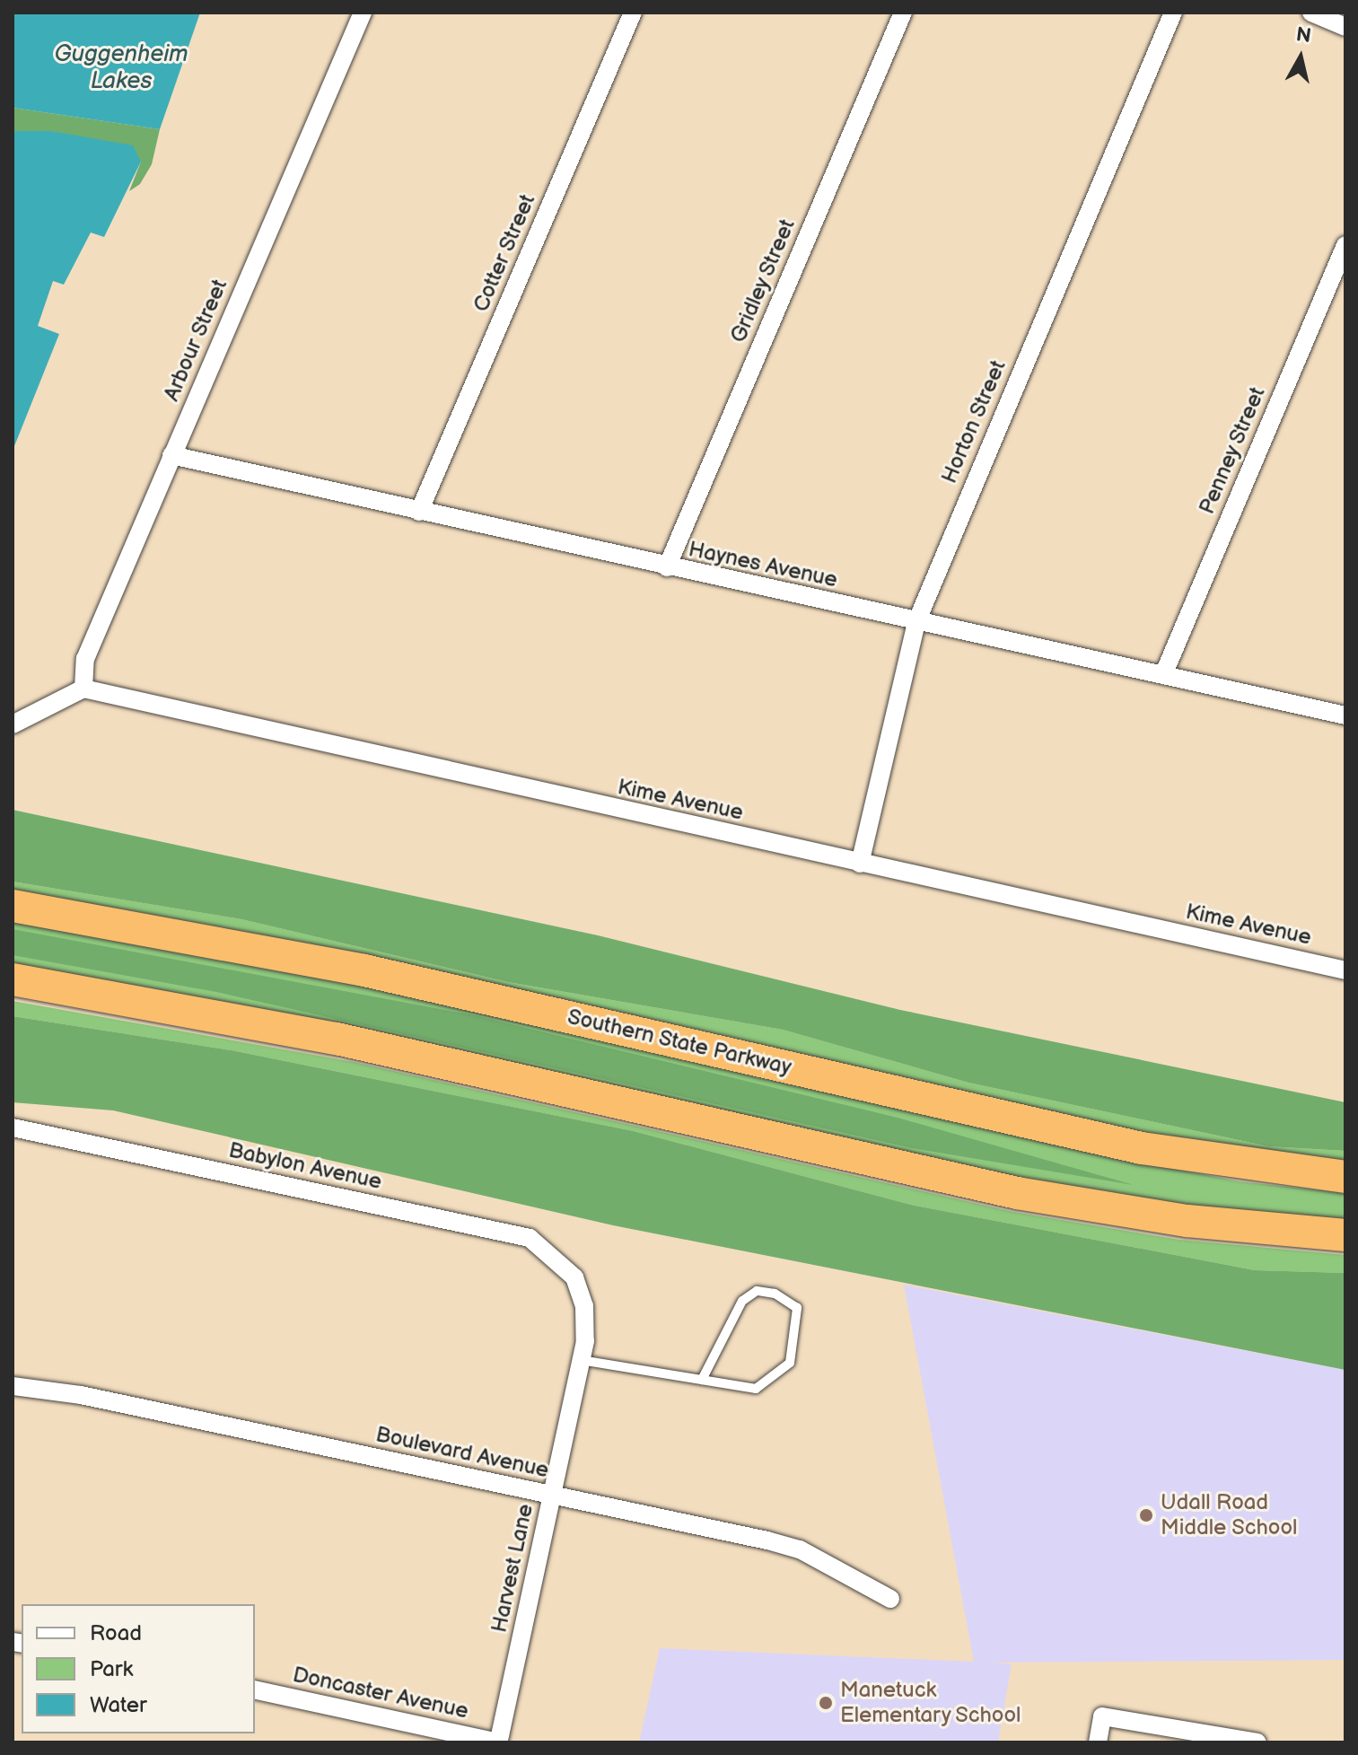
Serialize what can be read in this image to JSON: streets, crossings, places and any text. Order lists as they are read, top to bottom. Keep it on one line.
{"streets":{"highway":["Southern State Parkway"],"street":["Cotter Street","Gridley Street","Arbour Street","Horton Street","Penney Street","Haynes Avenue","Kime Avenue","Babylon Avenue","Boulevard Avenue","Harvest Lane","Doncaster Avenue"]},"crossings":[["Cotter Street","Haynes Avenue"],["Gridley Street","Haynes Avenue"],["Arbour Street","Haynes Avenue"],["Arbour Street","Kime Avenue"],["Horton Street","Haynes Avenue"],["Horton Street","Kime Avenue"],["Penney Street","Haynes Avenue"],["Babylon Avenue","Harvest Lane"],["Boulevard Avenue","Harvest Lane"],["Harvest Lane","Doncaster Avenue"]],"water":["Guggenheim Lakes"],"places":["Udall Road Middle School","Manetuck Elementary School"],"legend":["Road","Park","Water"],"north":"top"}
